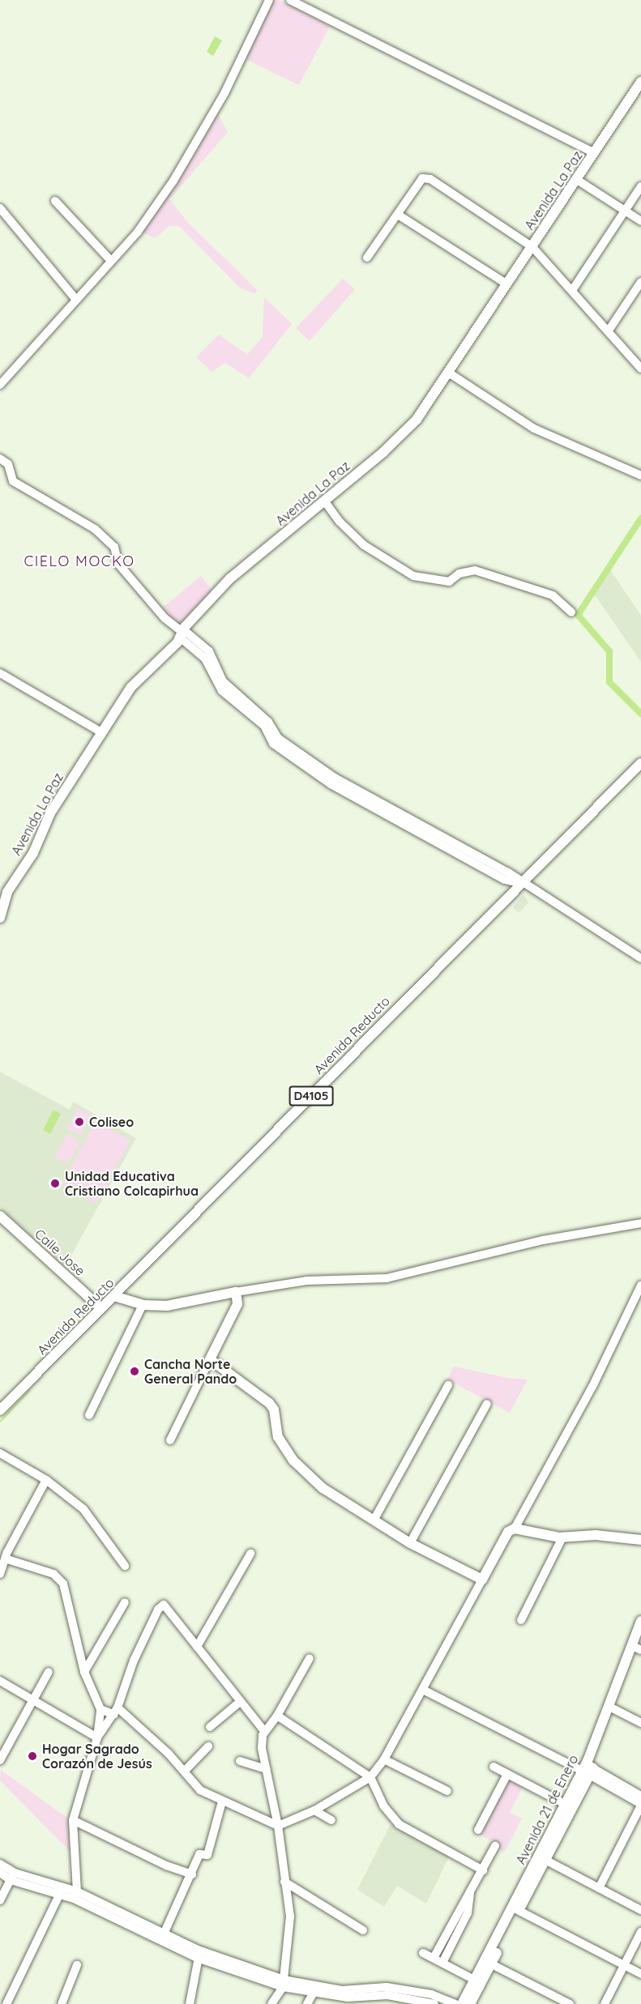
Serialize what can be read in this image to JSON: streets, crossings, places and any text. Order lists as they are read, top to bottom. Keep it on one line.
{"streets":{"main road":["Avenida La Paz","Avenida Reducto","D4105","Calle Jose","Avenida 21 de Enero"]},"crossings":[["Avenida Reducto","Calle Jose"]],"districts":["CIELO MOCKO"],"places":["Coliseo","Unidad Educativa Cristiano Colcapirhua","Cancha Norte General Pando","Hogar Sagrado Corazón de Jesús"]}
